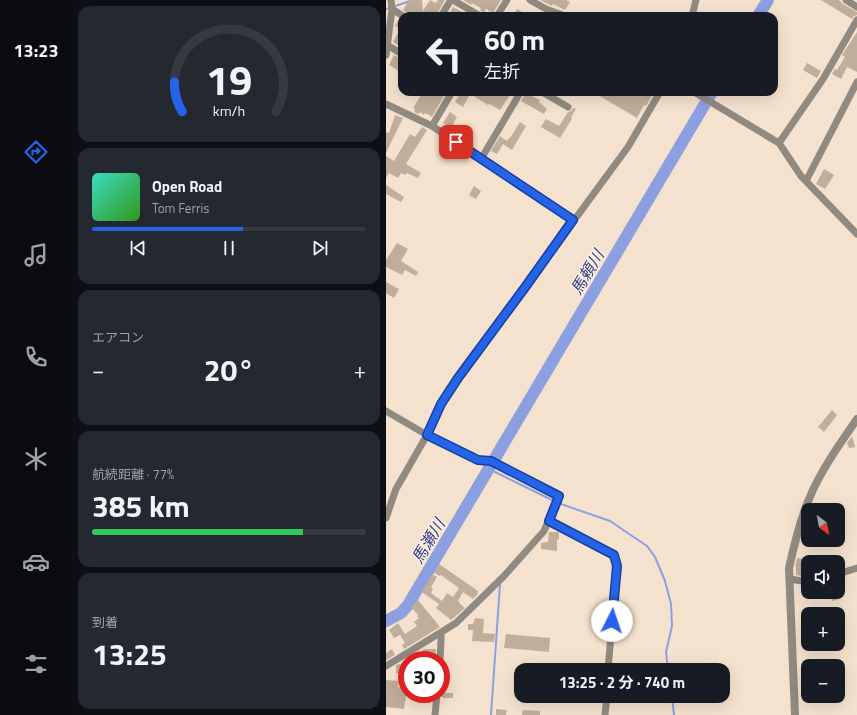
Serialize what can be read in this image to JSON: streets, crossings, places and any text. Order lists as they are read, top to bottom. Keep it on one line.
{"water":["馬頼川","馬瀬川"],"north":"bottom right","page":{"tabs":"13:23","turn":["60 m","左折"],"song":["Open Road","Tom Ferris"],"tile":["エアコン",["航続距離 · 77%","385 km"],["到着","13:25"]],"heat":["−","20°","+"],"map_buttons":["+","−"],"limit":"30","trip":"13:25 · 2 分 · 740 m","gauge":["19","km/h"]}}
